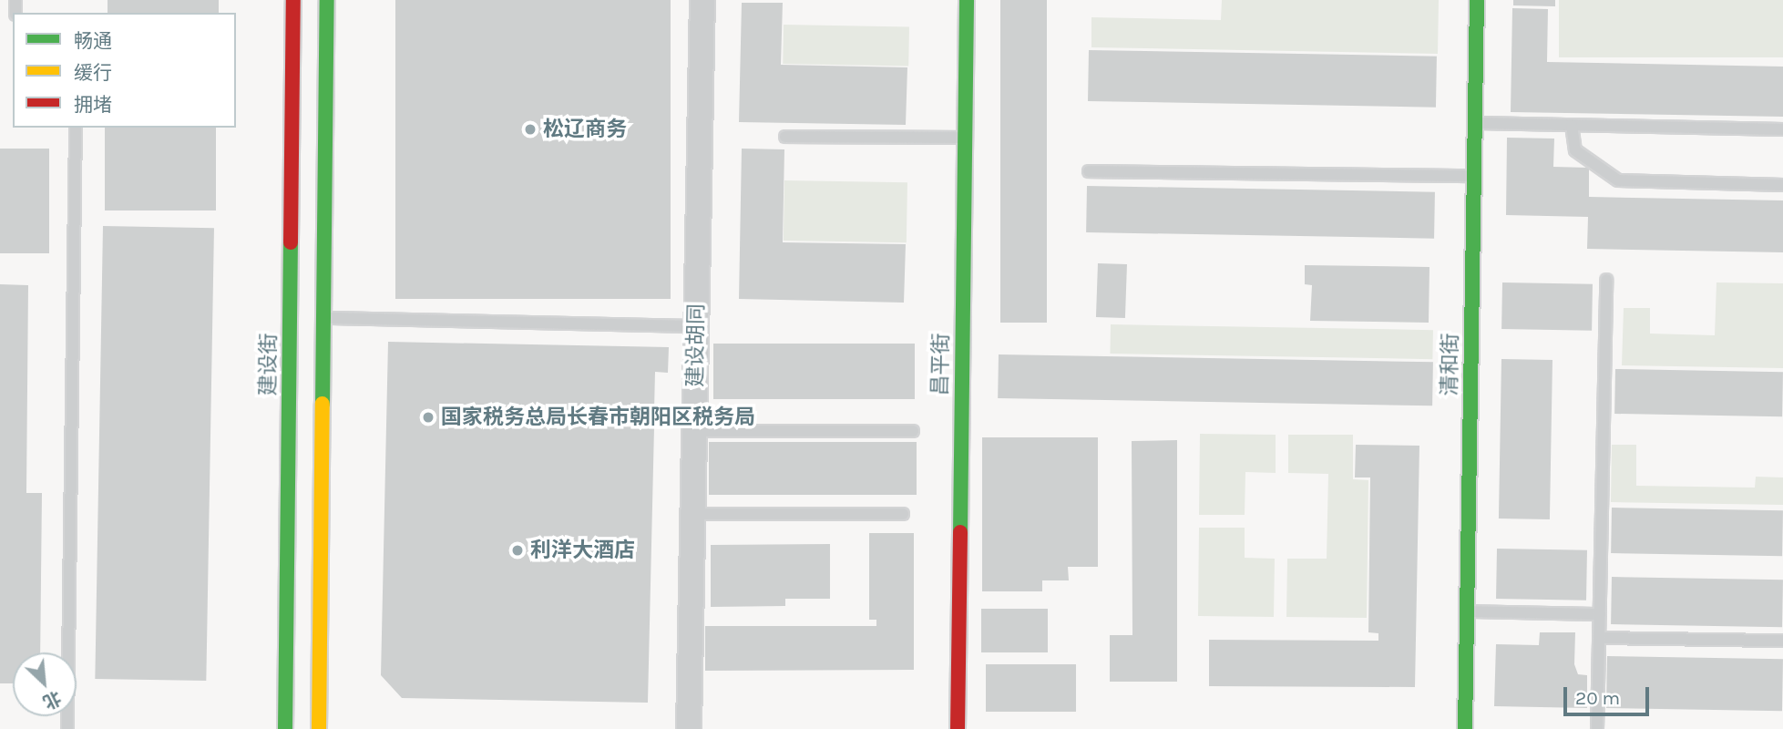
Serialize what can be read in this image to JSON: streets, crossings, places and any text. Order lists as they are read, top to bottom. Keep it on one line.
{"streets":{"street":["建设胡同","建设街","昌平街","清和街"]},"places":["松辽商务","国家税务总局长春市朝阳区税务局","利洋大酒店"],"legend":["畅通","缓行","拥堵"],"scale_bar":"20 m","north":"bottom right"}
